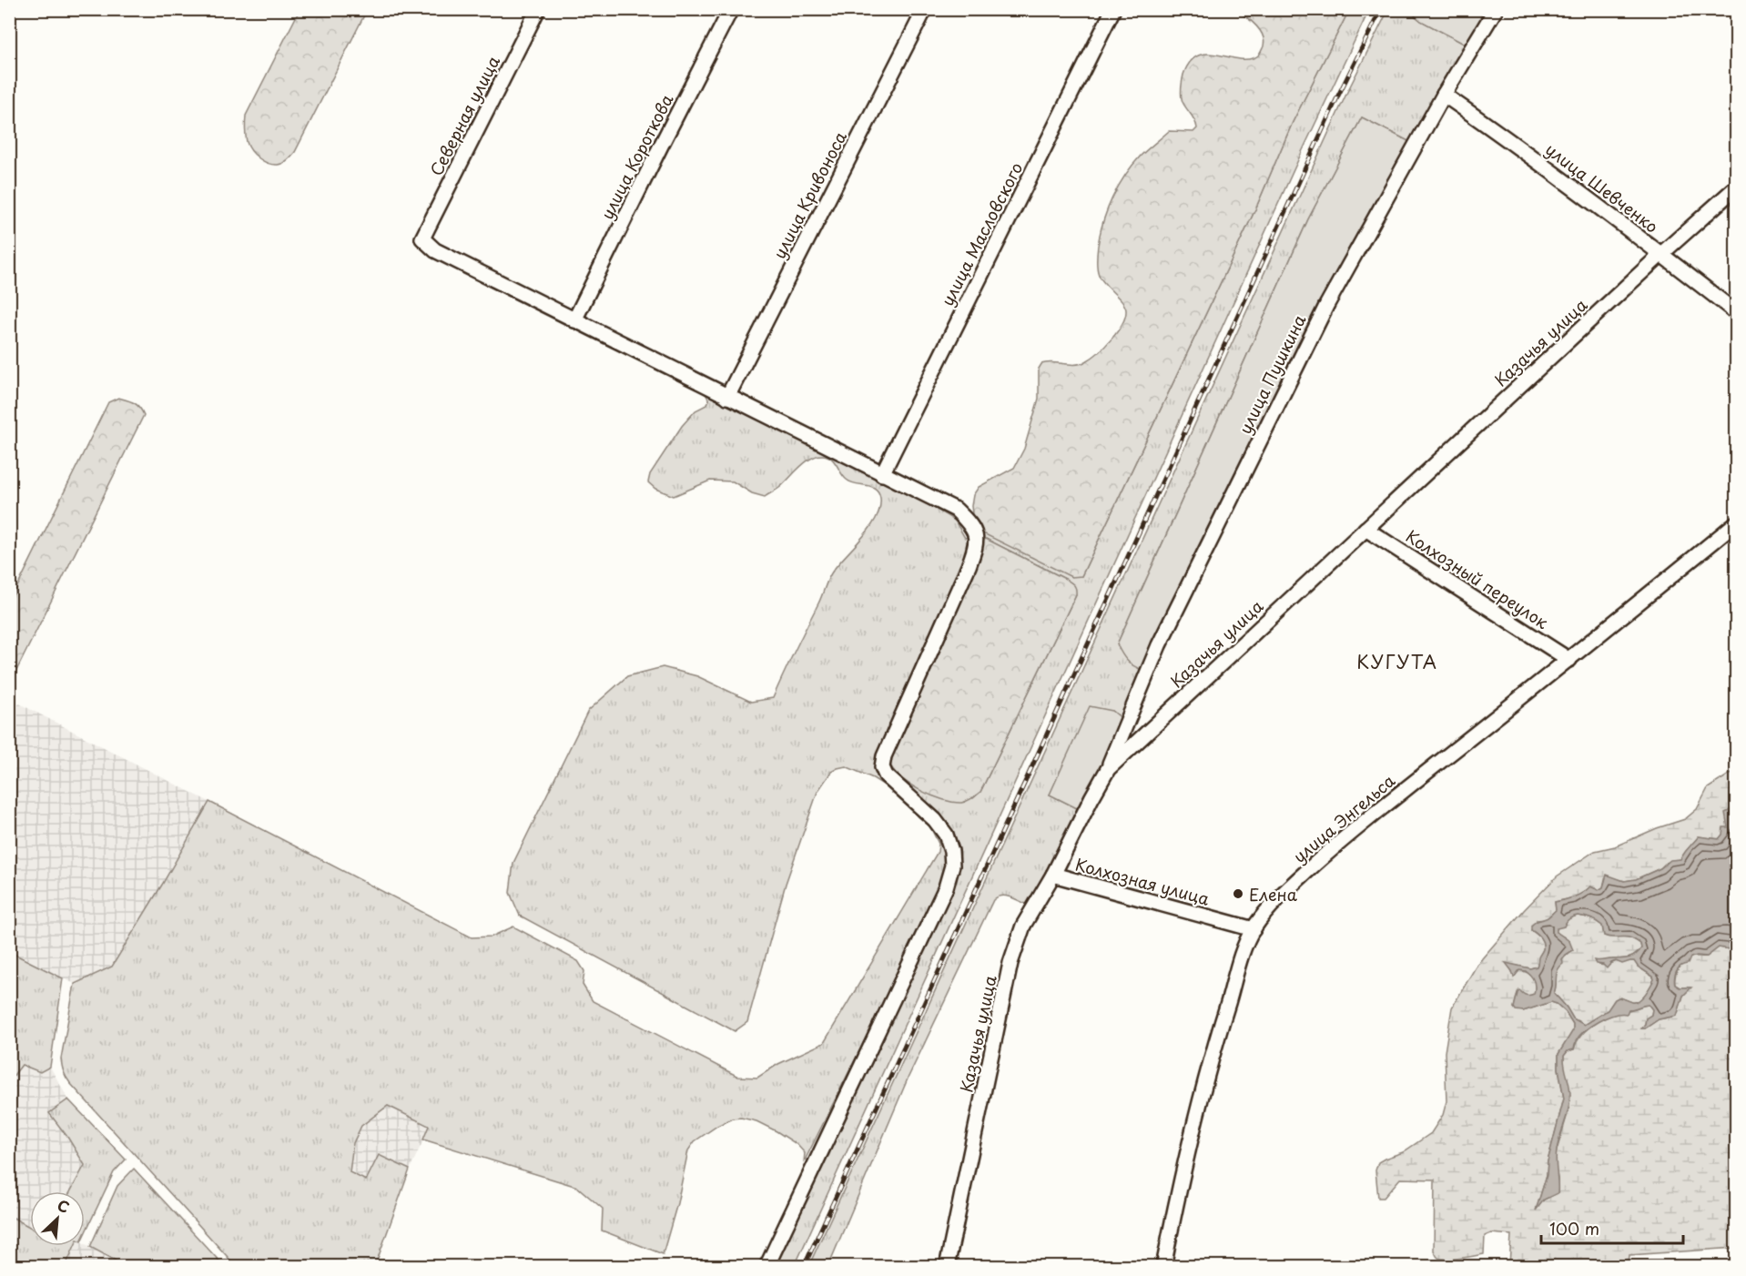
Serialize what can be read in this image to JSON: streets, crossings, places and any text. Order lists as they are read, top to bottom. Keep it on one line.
{"streets":{"street":["Северная улица","улица Короткова","улица Шевченко","улица Кривоноса","улица Масловского","Казачья улица","улица Пушкина","Колхозный переулок","улица Энгельса","Колхозная улица"]},"crossings":[["Северная улица","улица Короткова"],["улица Шевченко","Казачья улица"],["улица Шевченко","улица Пушкина"],["Казачья улица","улица Пушкина"],["Казачья улица","Колхозный переулок"],["Казачья улица","Колхозная улица"],["Колхозный переулок","улица Энгельса"],["улица Энгельса","Колхозная улица"]],"districts":["КУГУТА"],"places":["Елена"],"scale_bar":"100 m","north":"top right"}
